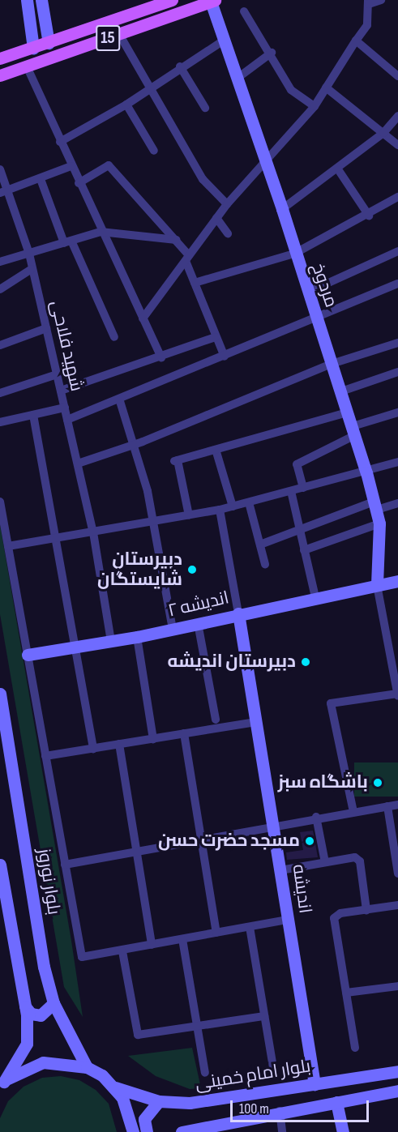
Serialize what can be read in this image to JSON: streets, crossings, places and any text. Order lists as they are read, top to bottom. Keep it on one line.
{"streets":{"main road":["15"],"street":["مردوخ","شهید فلاحی","اندیشه ۲","بلوار نوروز","اندیشه","بلوار امام خمینی"]},"crossings":[["15","مردوخ"],["مردوخ","اندیشه ۲"],["شهید فلاحی","اندیشه ۲"],["اندیشه ۲","اندیشه"],["اندیشه","بلوار امام خمینی"]],"places":["دبیرستان شایستگان","دبیرستان اندیشه","باشگاه سبز","مسجد حضرت حسن"],"scale_bar":"100 m"}
